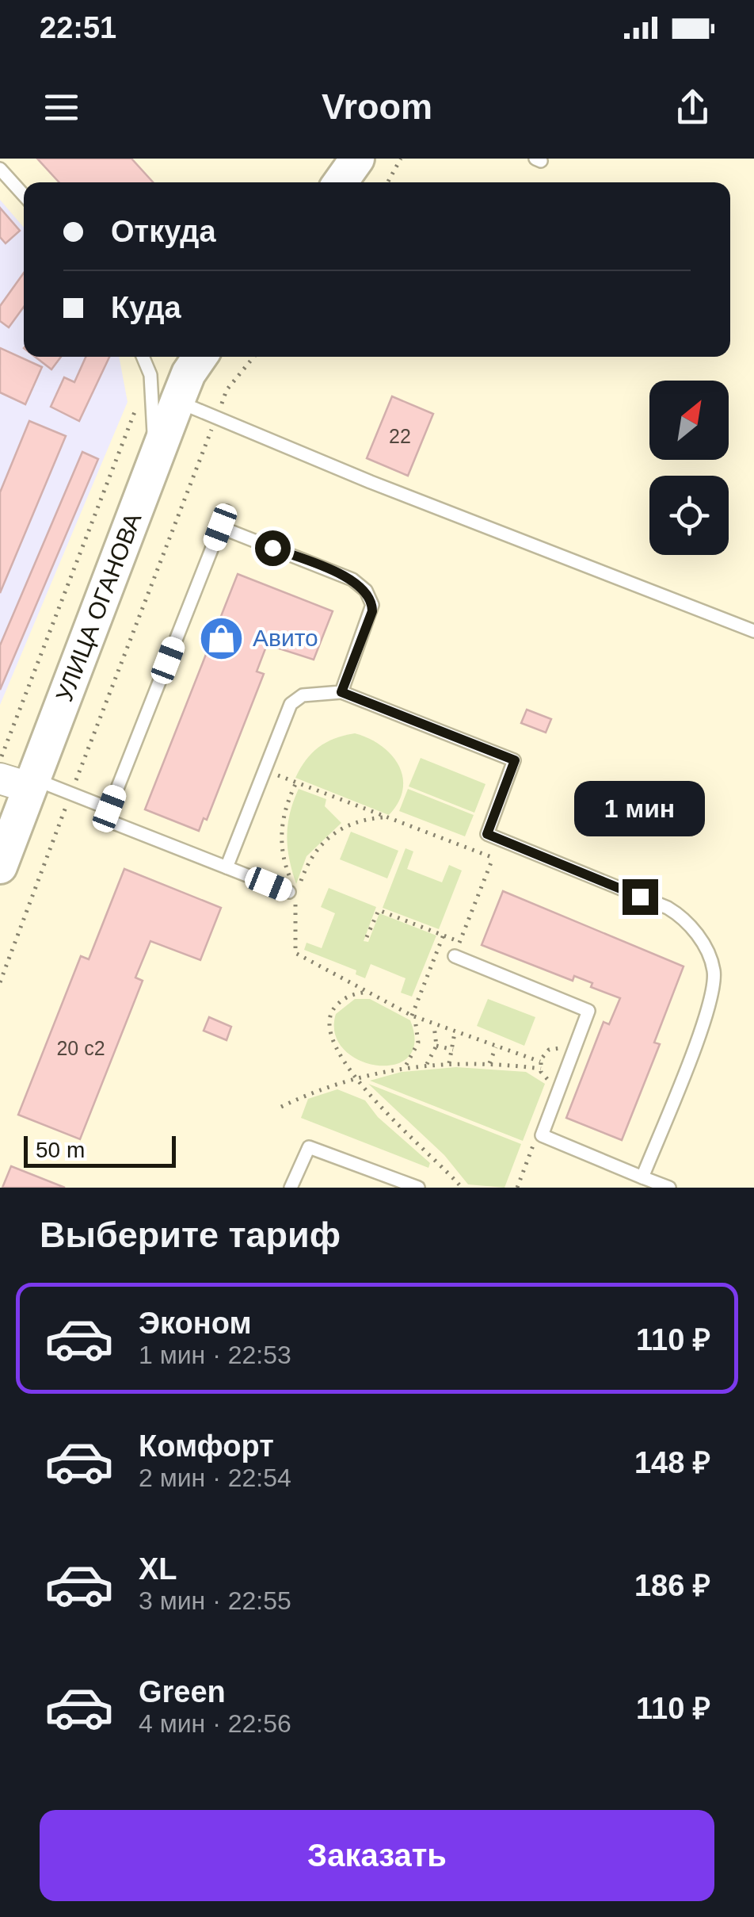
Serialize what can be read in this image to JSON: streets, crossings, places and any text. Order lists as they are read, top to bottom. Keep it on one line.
{"streets":{"main road":["УЛИЦА ОГАНОВА"]},"places":{"shop":["Авито"]},"house_numbers":["22","20 с2"],"scale_bar":"50 m","north":"top right","page":{"status":"22:51","header":"Vroom","banner":["Откуда","Куда"],"bubble":"1 мин","scale":"50 m","heading":"Выберите тариф","list":[{"name":"Эконом","note":"1 мин · 22:53","value":"110 ₽"},{"name":"Комфорт","note":"2 мин · 22:54","value":"148 ₽"},{"name":"XL","note":"3 мин · 22:55","value":"186 ₽"},{"name":"Green","note":"4 мин · 22:56","value":"110 ₽"}],"buttons":"Заказать"}}
